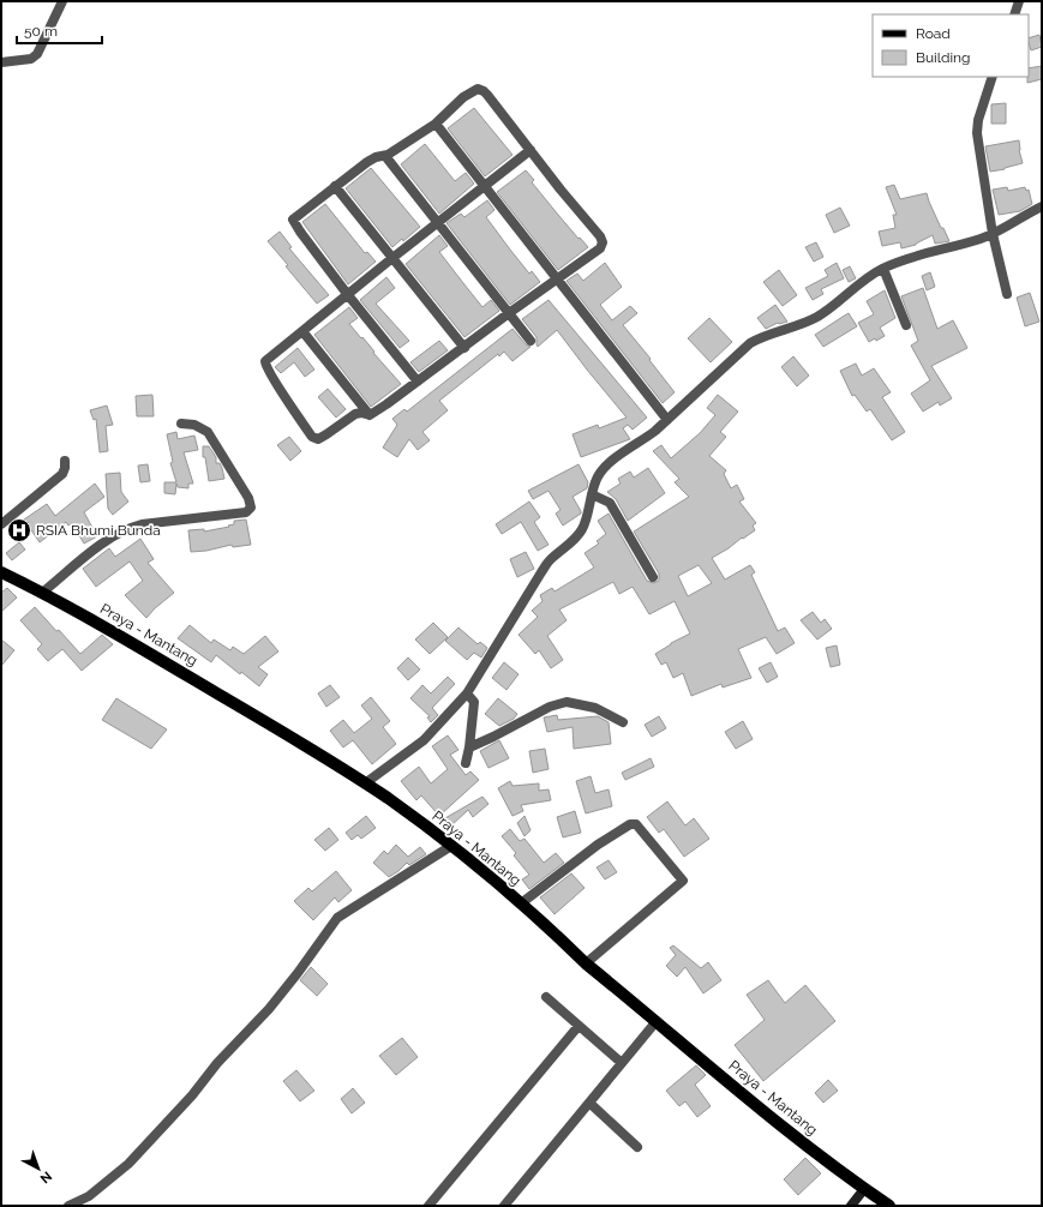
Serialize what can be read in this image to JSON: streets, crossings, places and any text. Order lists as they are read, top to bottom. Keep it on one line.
{"streets":{"main road":["Praya - Mantang"]},"places":{"hospital":["RSIA Bhumi Bunda"]},"legend":["Road","Building"],"scale_bar":"50 m","north":"bottom right"}
